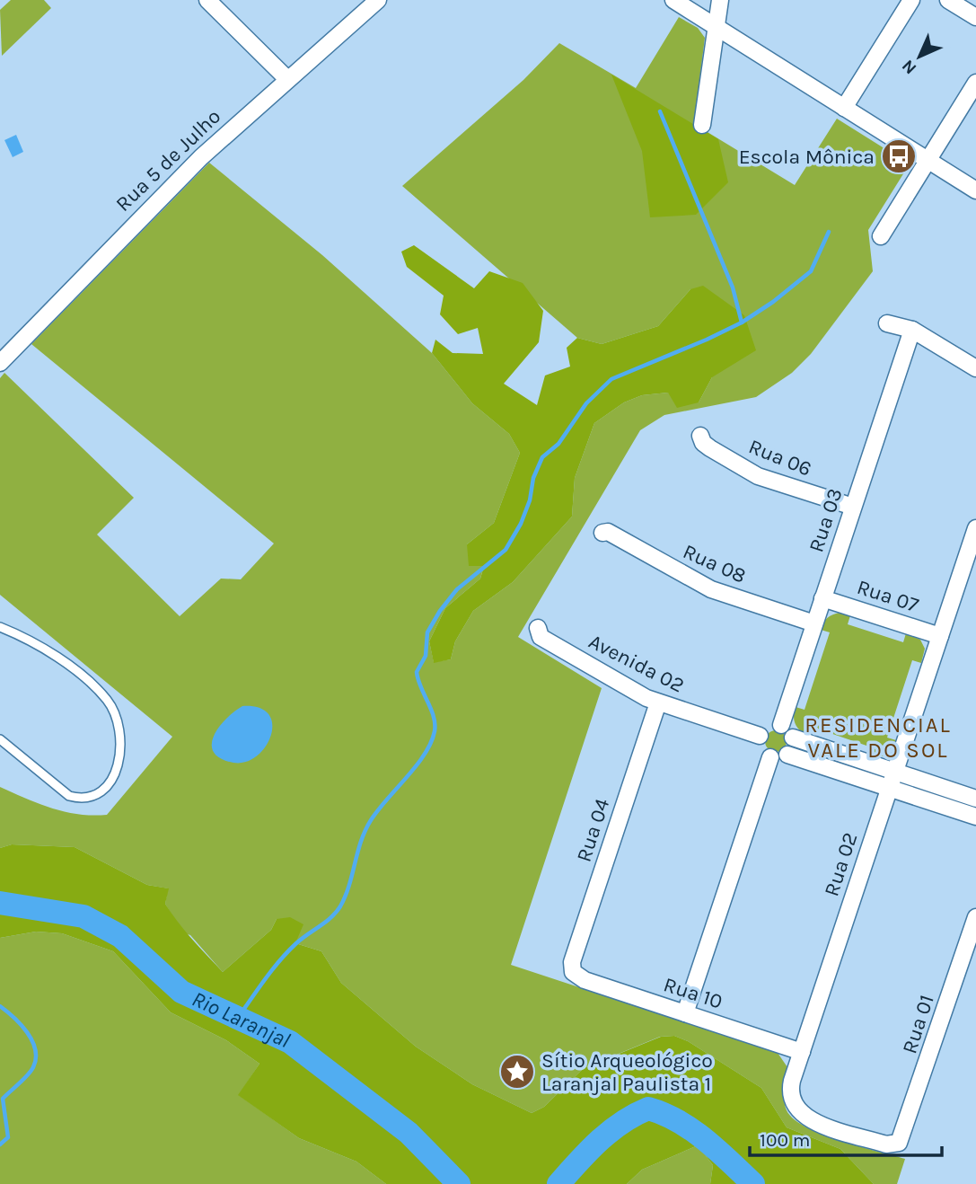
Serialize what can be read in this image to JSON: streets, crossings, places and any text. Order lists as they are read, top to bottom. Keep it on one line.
{"streets":{"street":["Rua 5 de Julho","Rua 06","Rua 03","Rua 08","Rua 07","Avenida 02","Rua 04","Rua 02","Rua 10","Rua 01"]},"crossings":[["Rua 06","Rua 03"],["Rua 03","Rua 08"],["Rua 03","Rua 07"],["Rua 03","Avenida 02"],["Rua 07","Rua 02"],["Avenida 02","Rua 04"],["Rua 04","Rua 10"],["Rua 02","Rua 10"],["Rua 02","Rua 01"]],"districts":["RESIDENCIAL VALE DO SOL"],"water":["Rio Laranjal"],"places":{"bus stop":["Escola Mônica"],"place":["Sítio Arqueológico Laranjal Paulista 1"]},"scale_bar":"100 m","north":"bottom left"}
